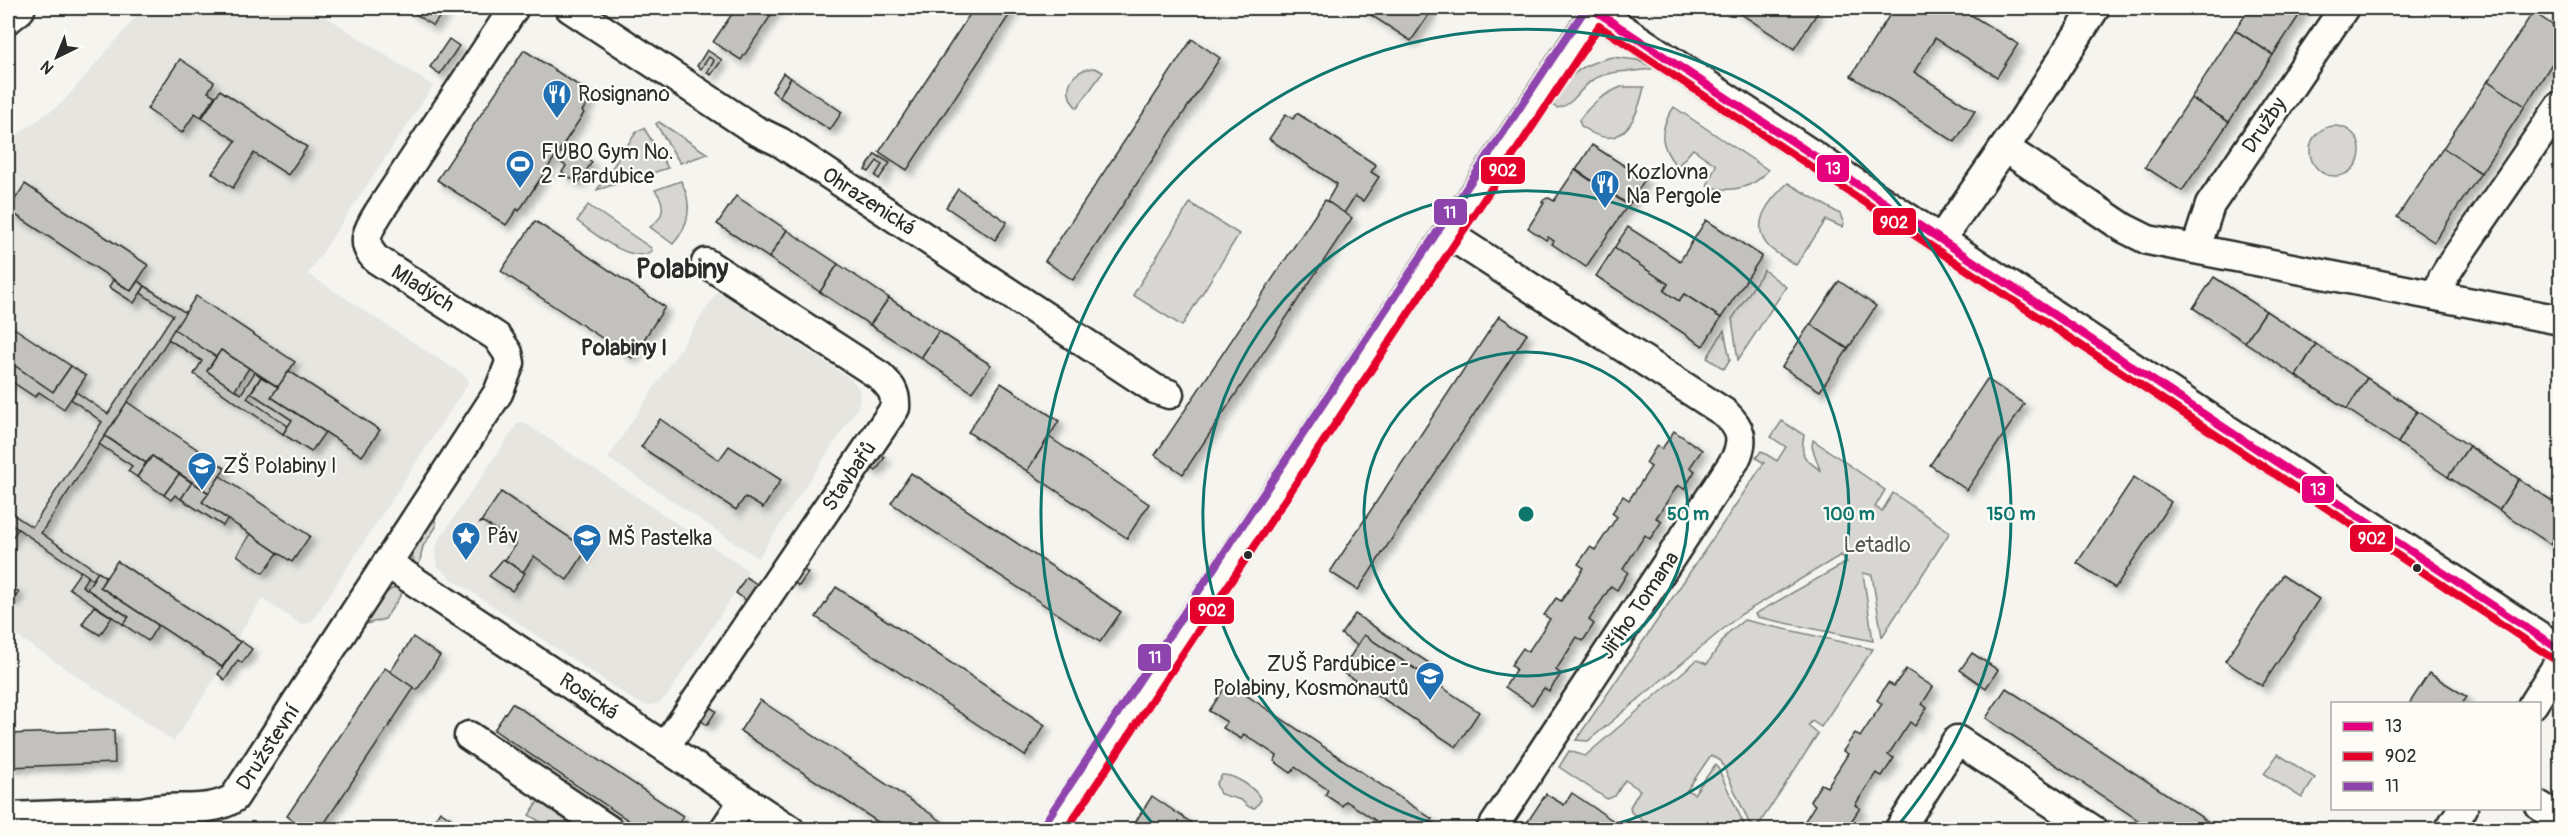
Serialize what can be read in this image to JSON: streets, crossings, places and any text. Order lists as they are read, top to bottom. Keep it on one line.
{"streets":{"street":["Družby","Ohrazenická","Mladých","Stavbařů","Jiřího Tomana","Rosická","Družstevní"]},"crossings":[["Mladých","Rosická"],["Mladých","Družstevní"],["Stavbařů","Rosická"],["Rosická","Družstevní"]],"districts":["Polabiny","Polabiny I"],"parks":["Letadlo"],"places":{"restaurant":["Rosignano","Kozlovna Na Pergole"],"sports":["FUBO Gym No. 2 - Pardubice"],"school or university":["ZŠ Polabiny I","MŠ Pastelka","ZUŠ Pardubice - Polabiny, Kosmonautů"],"place":["Páv"]},"lines":["transit line 13","transit line 11","transit line 902"],"legend":["13","902","11"],"north":"bottom left","rings":["50 m","100 m","150 m"]}
